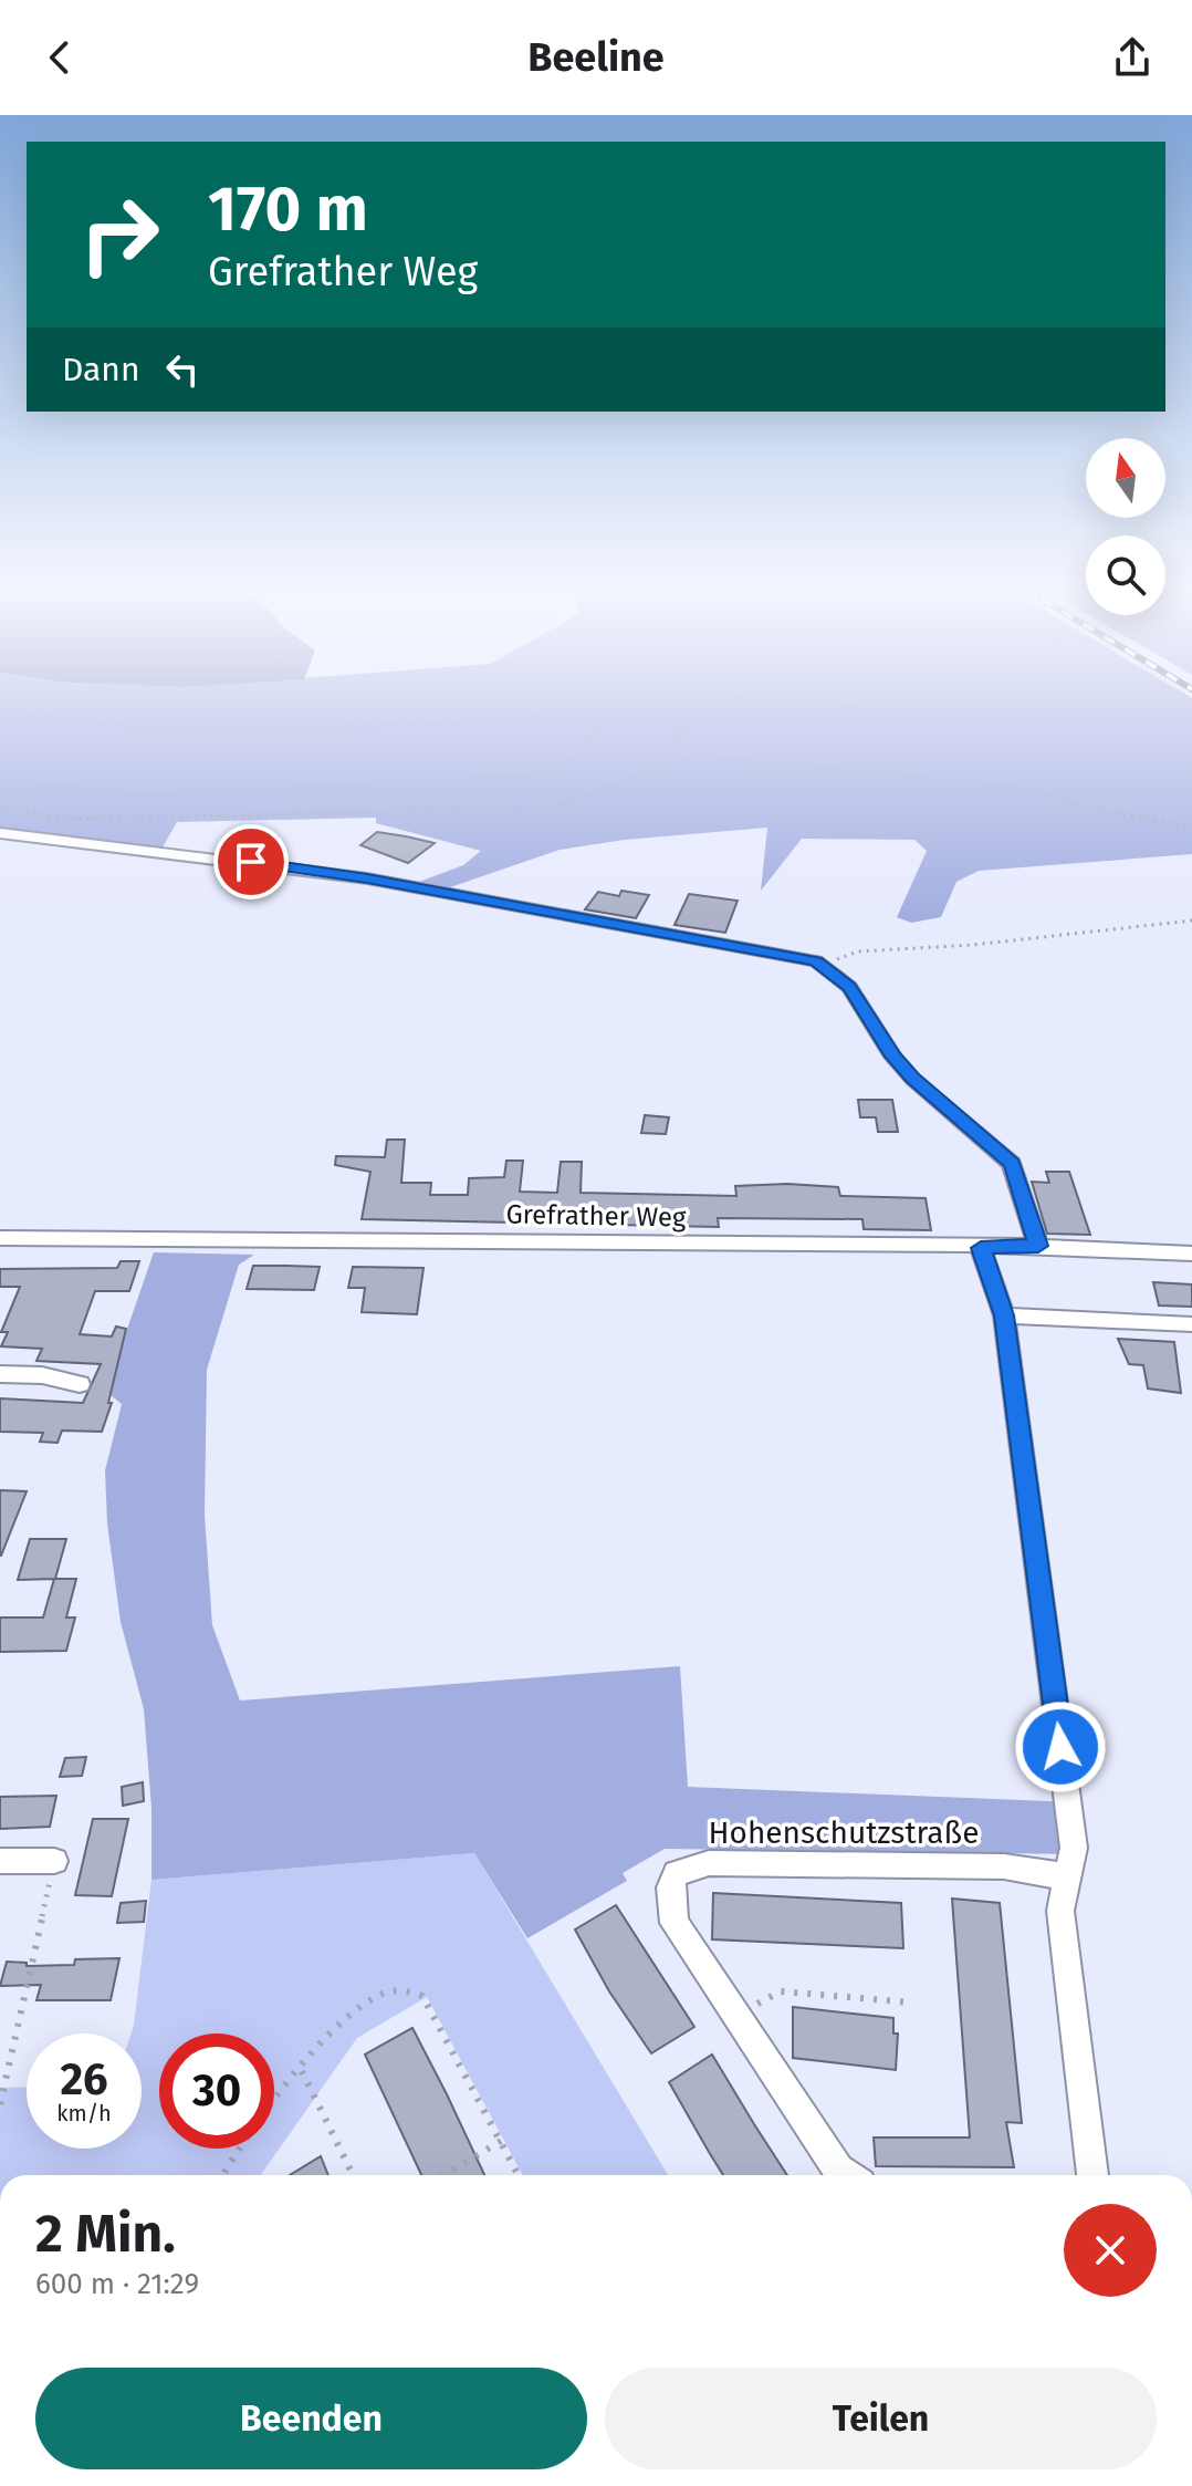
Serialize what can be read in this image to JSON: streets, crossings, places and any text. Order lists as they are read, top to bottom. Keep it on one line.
{"streets":{"street":["Grefrather Weg","Hohenschutzstraße"]},"north":"top","page":{"header":"Beeline","turn":["170 m","Grefrather Weg"],"then":"Dann","speed":"26 km/h","limit":"30","heading":["2 Min.","600 m · 21:29"],"buttons":["Beenden","Teilen"]}}
